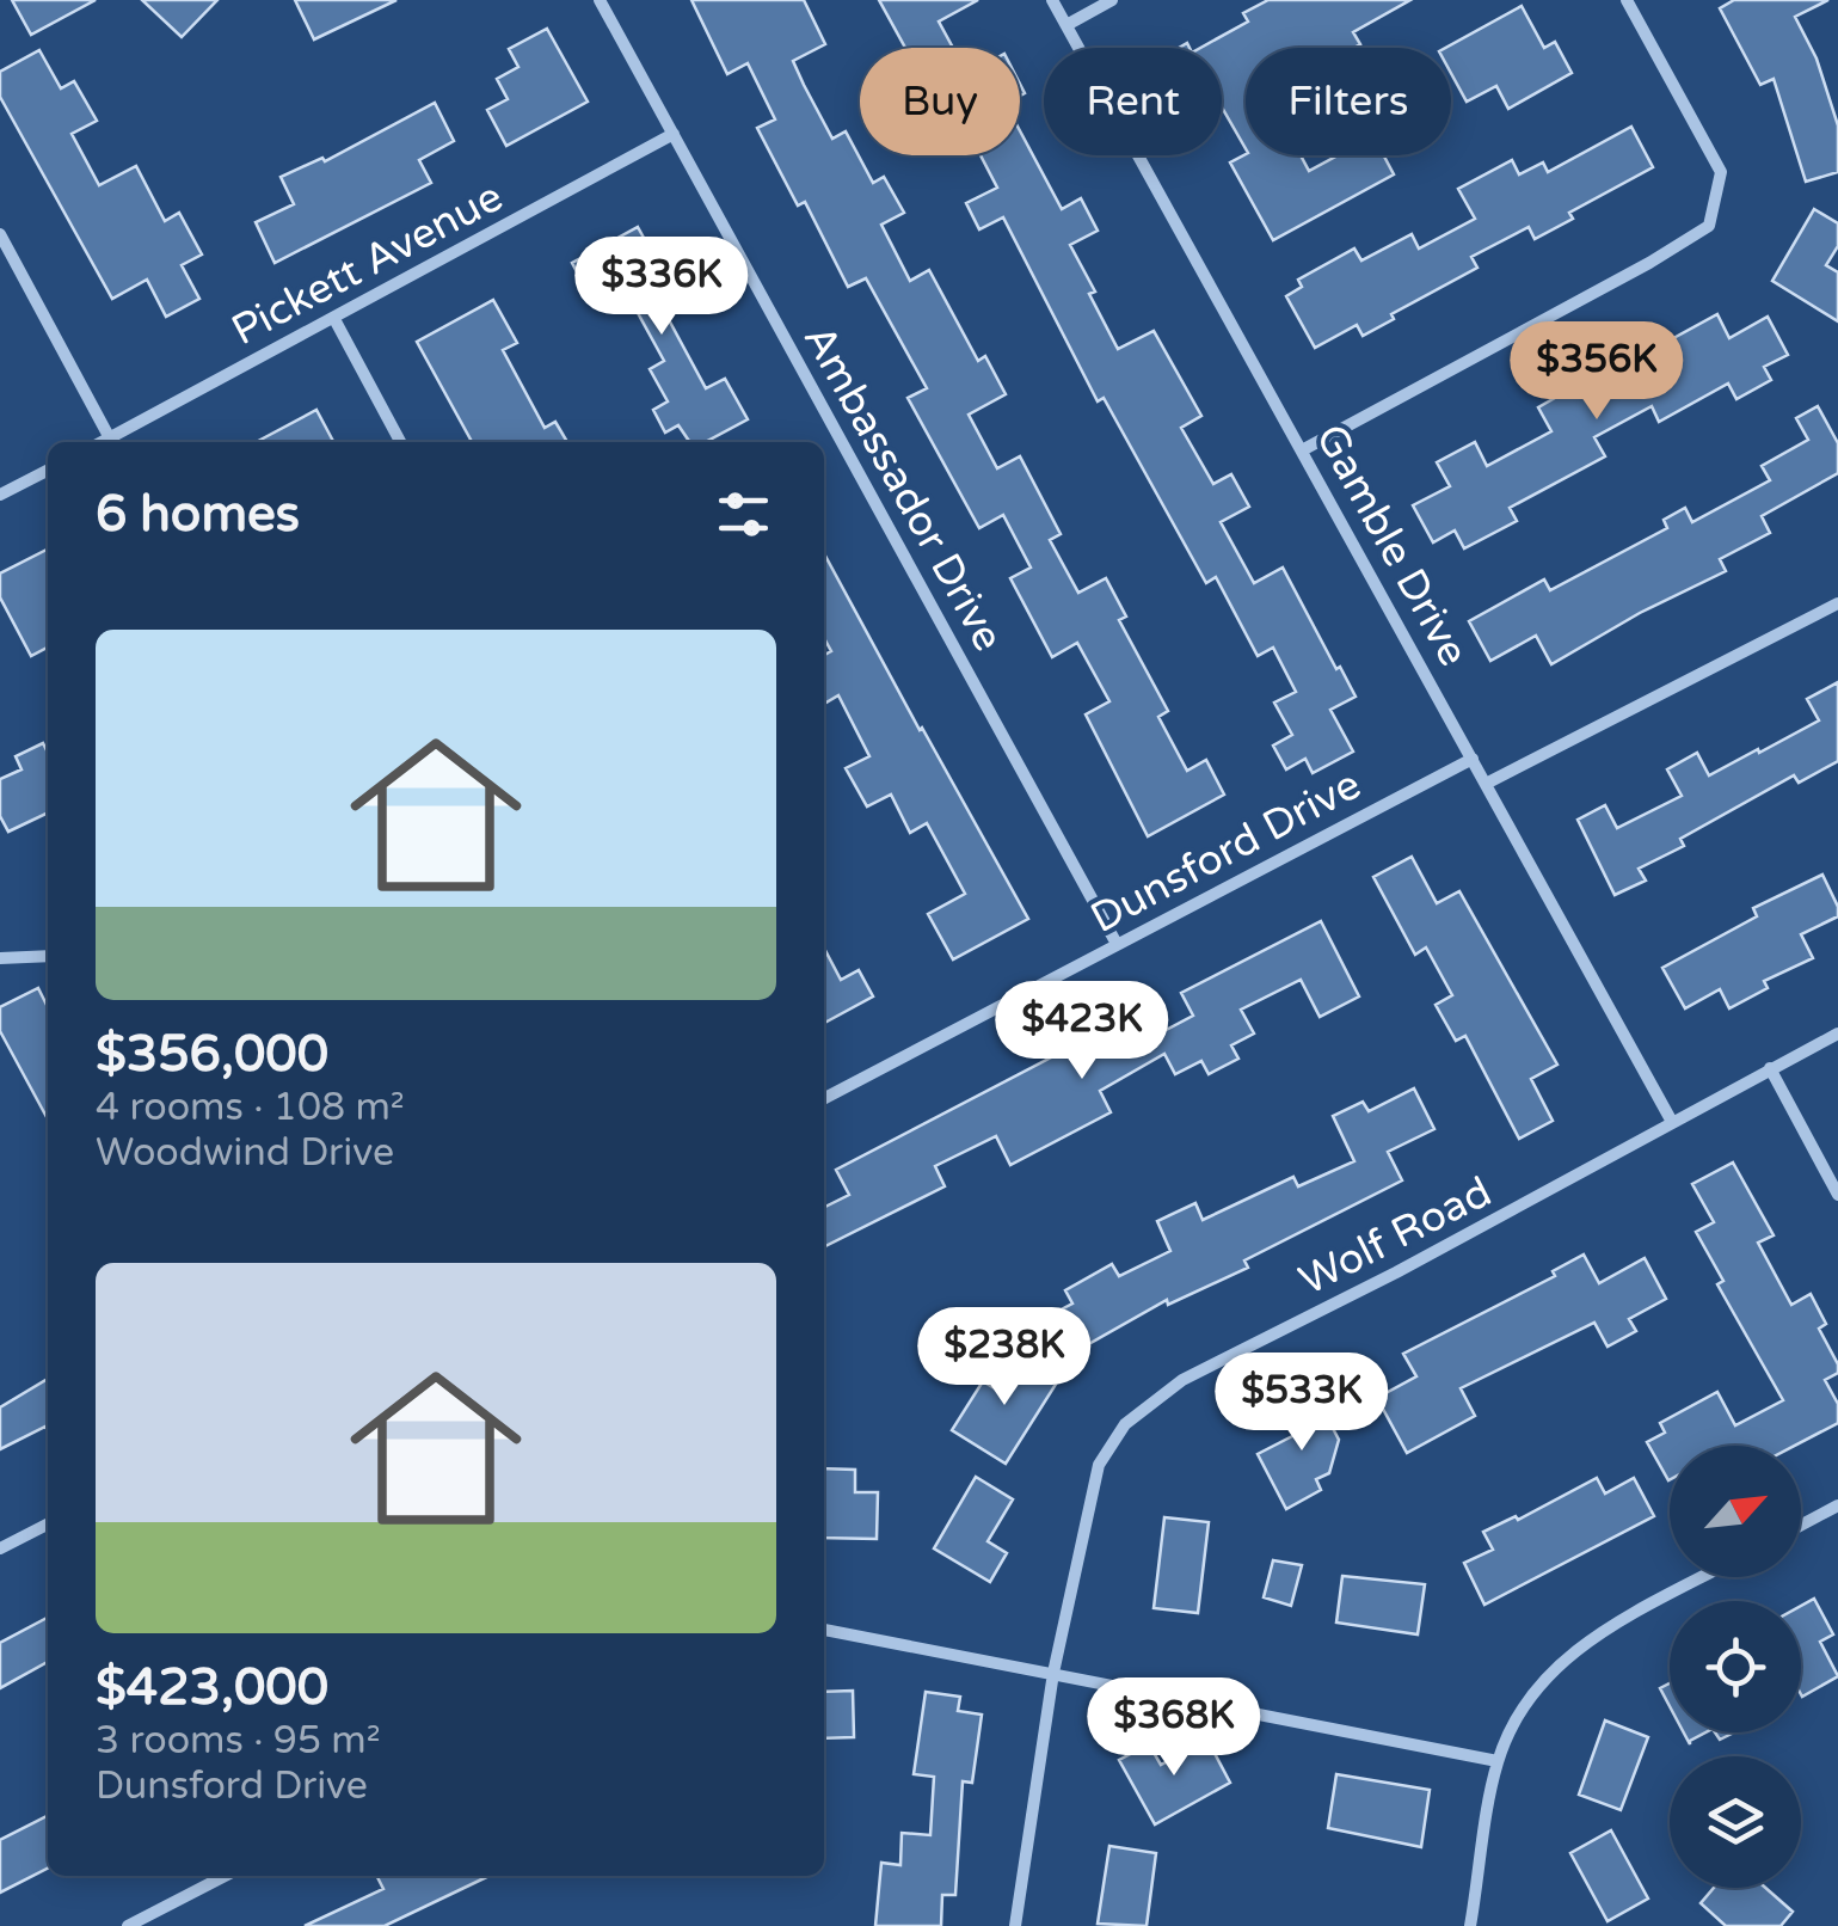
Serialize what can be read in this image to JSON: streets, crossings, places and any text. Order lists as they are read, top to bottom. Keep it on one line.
{"streets":{"street":["Pickett Avenue","Ambassador Drive","Gamble Drive","Dunsford Drive","Wolf Road"]},"crossings":[["Pickett Avenue","Ambassador Drive"],["Ambassador Drive","Dunsford Drive"],["Gamble Drive","Dunsford Drive"],["Gamble Drive","Wolf Road"]],"north":"top right","page":{"chip":["Buy","Rent","Filters"],"price":["$336K","$356K","$423K","$238K","$533K","$368K"],"heading":"6 homes","list":[{"name":"$356,000","note":"4 rooms · 108 m² · Woodwind Drive"},{"name":"$423,000","note":"3 rooms · 95 m² · Dunsford Drive"}]}}
